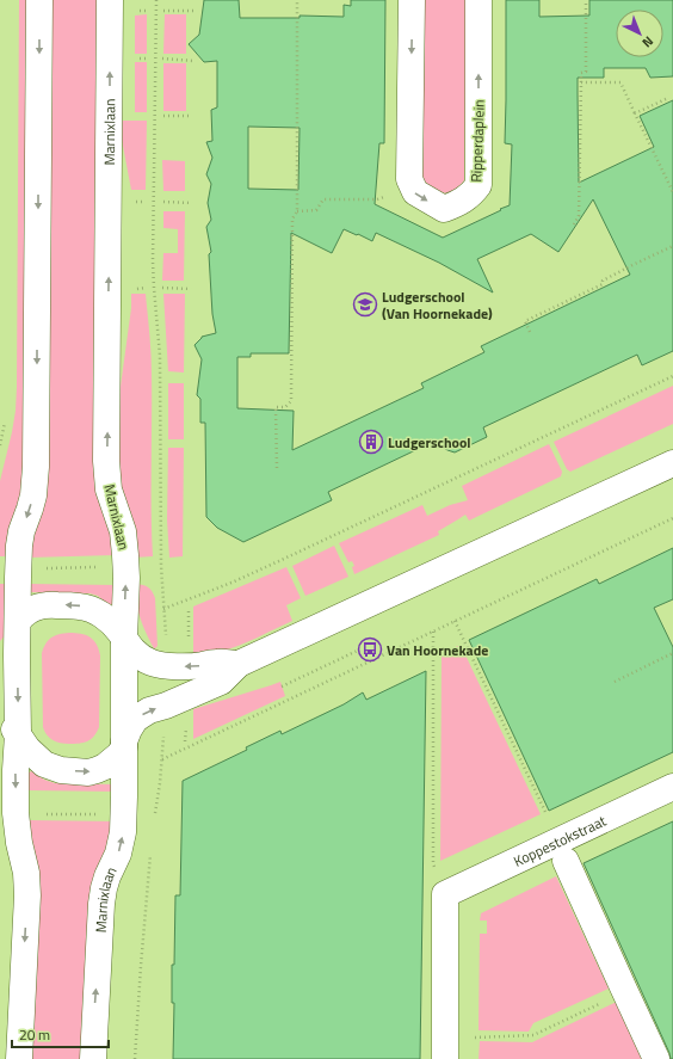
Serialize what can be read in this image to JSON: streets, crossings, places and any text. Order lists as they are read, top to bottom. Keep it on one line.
{"streets":{"street":["Marnixlaan","Ripperdaplein","Koppestokstraat"]},"places":{"school or university":["Ludgerschool (Van Hoornekade)"],"building":["Ludgerschool"],"bus stop":["Van Hoornekade"]},"scale_bar":"20 m","north":"bottom right"}
